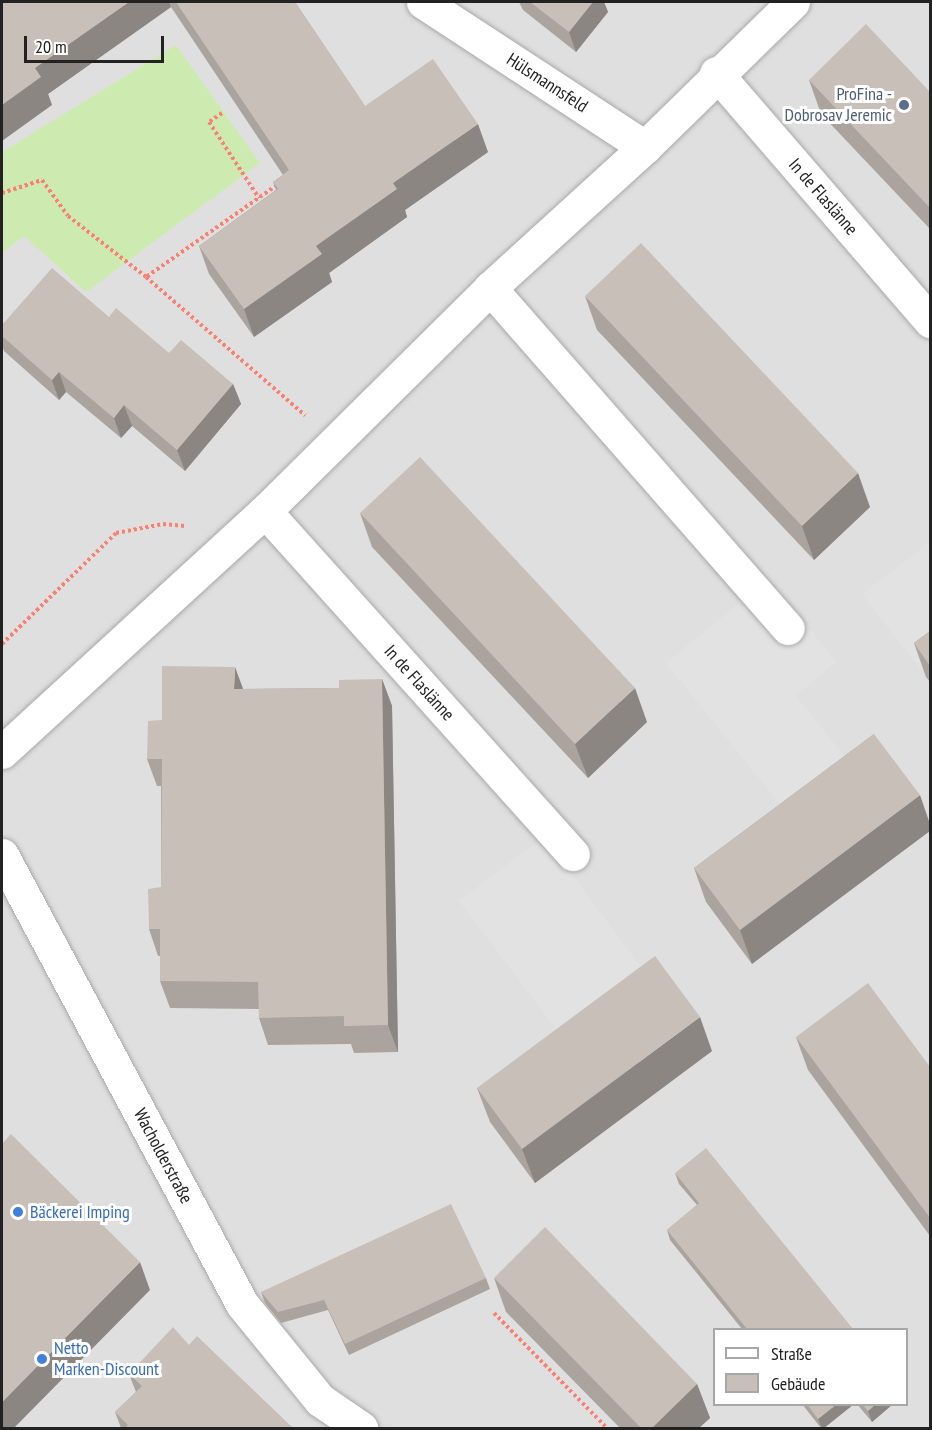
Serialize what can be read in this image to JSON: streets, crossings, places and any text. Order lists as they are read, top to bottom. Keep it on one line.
{"streets":{"street":["Hülsmannsfeld","In de Flaslänne","Wacholderstraße"]},"places":["ProFina - Dobrosav Jeremic","Bäckerei Imping","Netto Marken-Discount"],"legend":["Straße","Gebäude"],"scale_bar":"20 m"}
